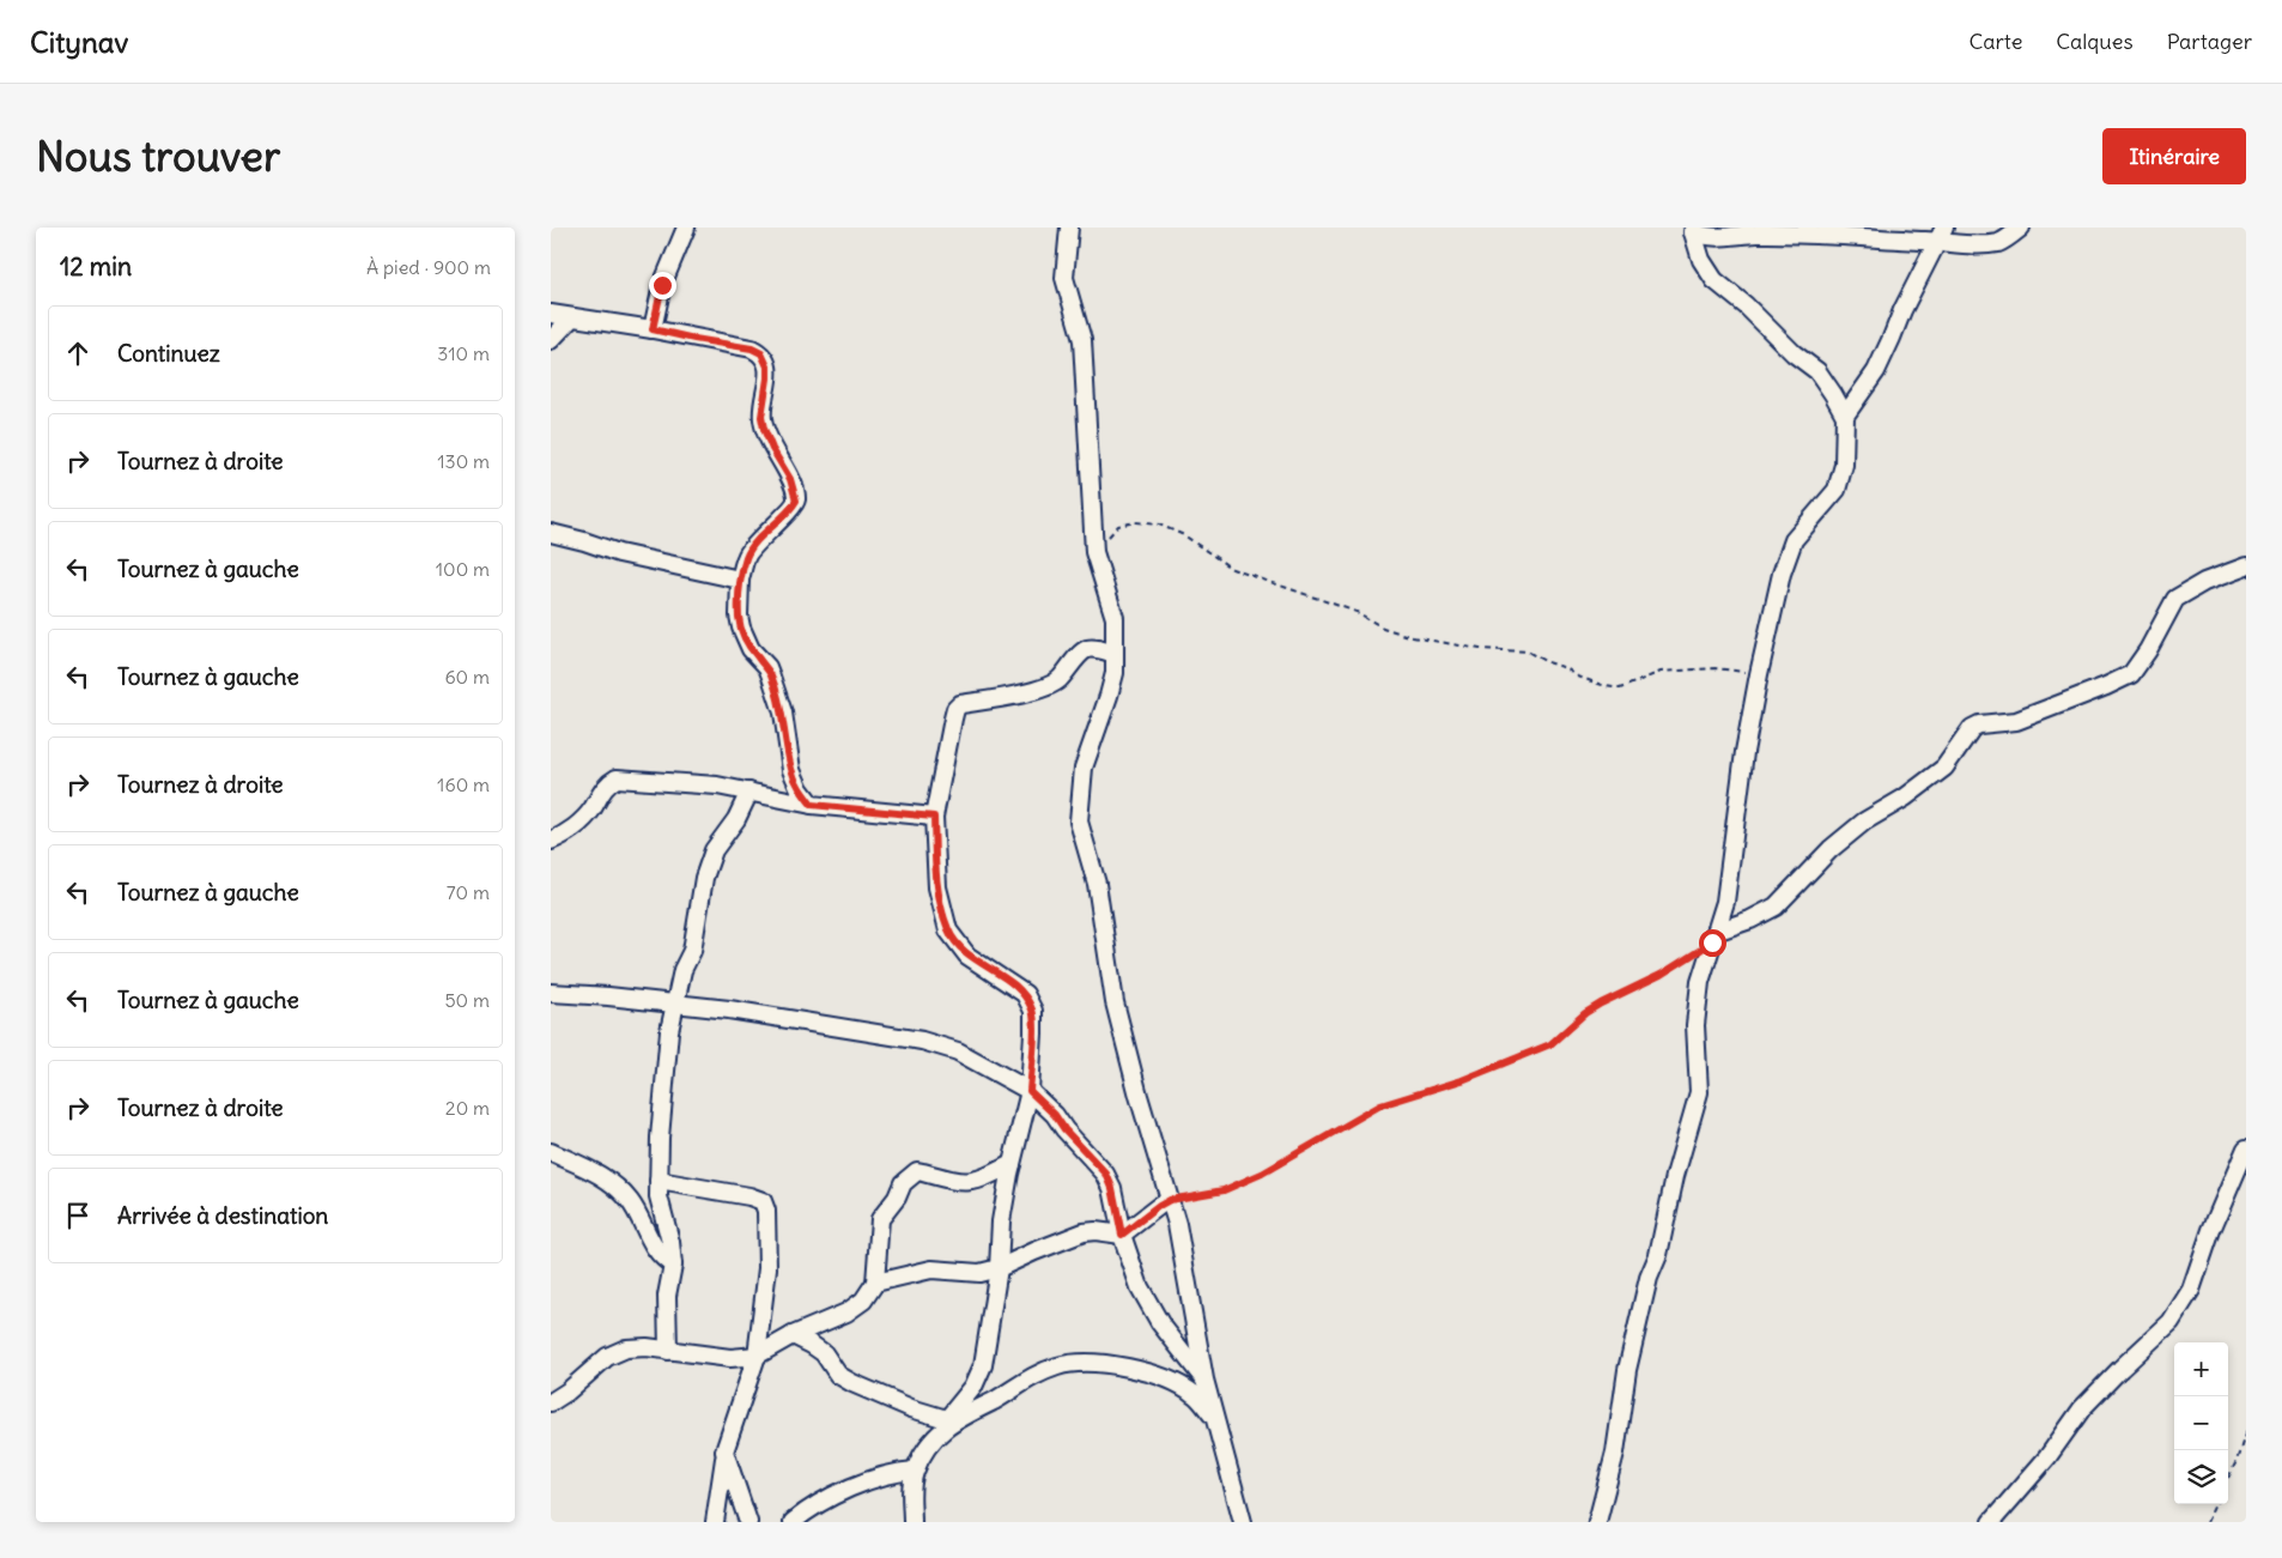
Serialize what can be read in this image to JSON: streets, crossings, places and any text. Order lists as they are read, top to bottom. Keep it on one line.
{"page":{"header":"Citynav","nav":["Carte","Calques","Partager"],"buttons":"Itinéraire","title":"Nous trouver","heading":["12 min","À pied · 900 m"],"list":[["Continuez","310 m"],["Tournez à droite","130 m"],["Tournez à gauche","100 m"],["Tournez à gauche","60 m"],["Tournez à droite","160 m"],["Tournez à gauche","70 m"],["Tournez à gauche","50 m"],["Tournez à droite","20 m"],"Arrivée à destination"],"map_buttons":["+","−"]}}
